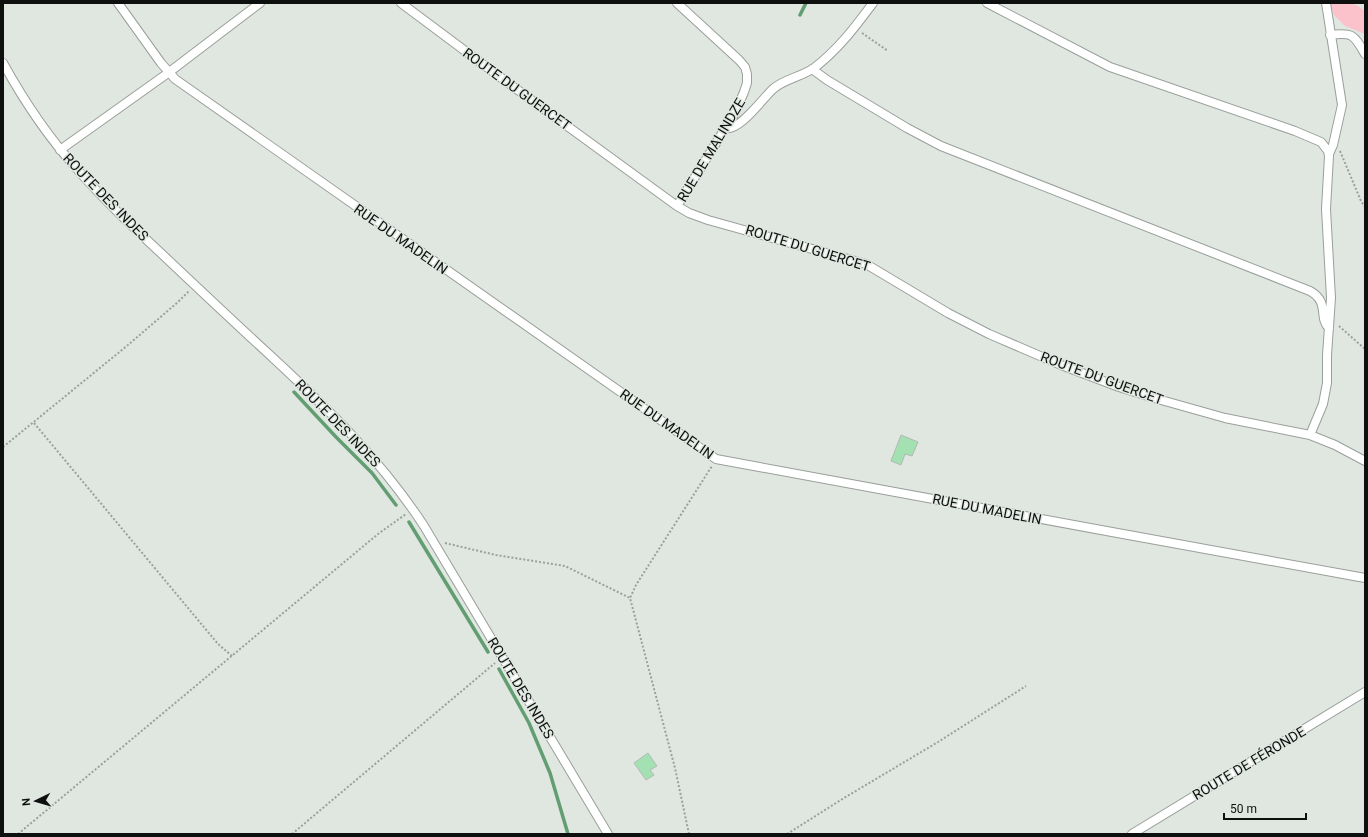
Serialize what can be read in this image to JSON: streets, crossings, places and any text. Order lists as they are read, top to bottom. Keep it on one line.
{"streets":{"street":["ROUTE DU GUERCET","RUE DE MALINDZE","ROUTE DES INDES","RUE DU MADELIN","ROUTE DE FÉRONDE"]},"crossings":[["ROUTE DU GUERCET","RUE DE MALINDZE"]],"scale_bar":"50 m","north":"left"}
